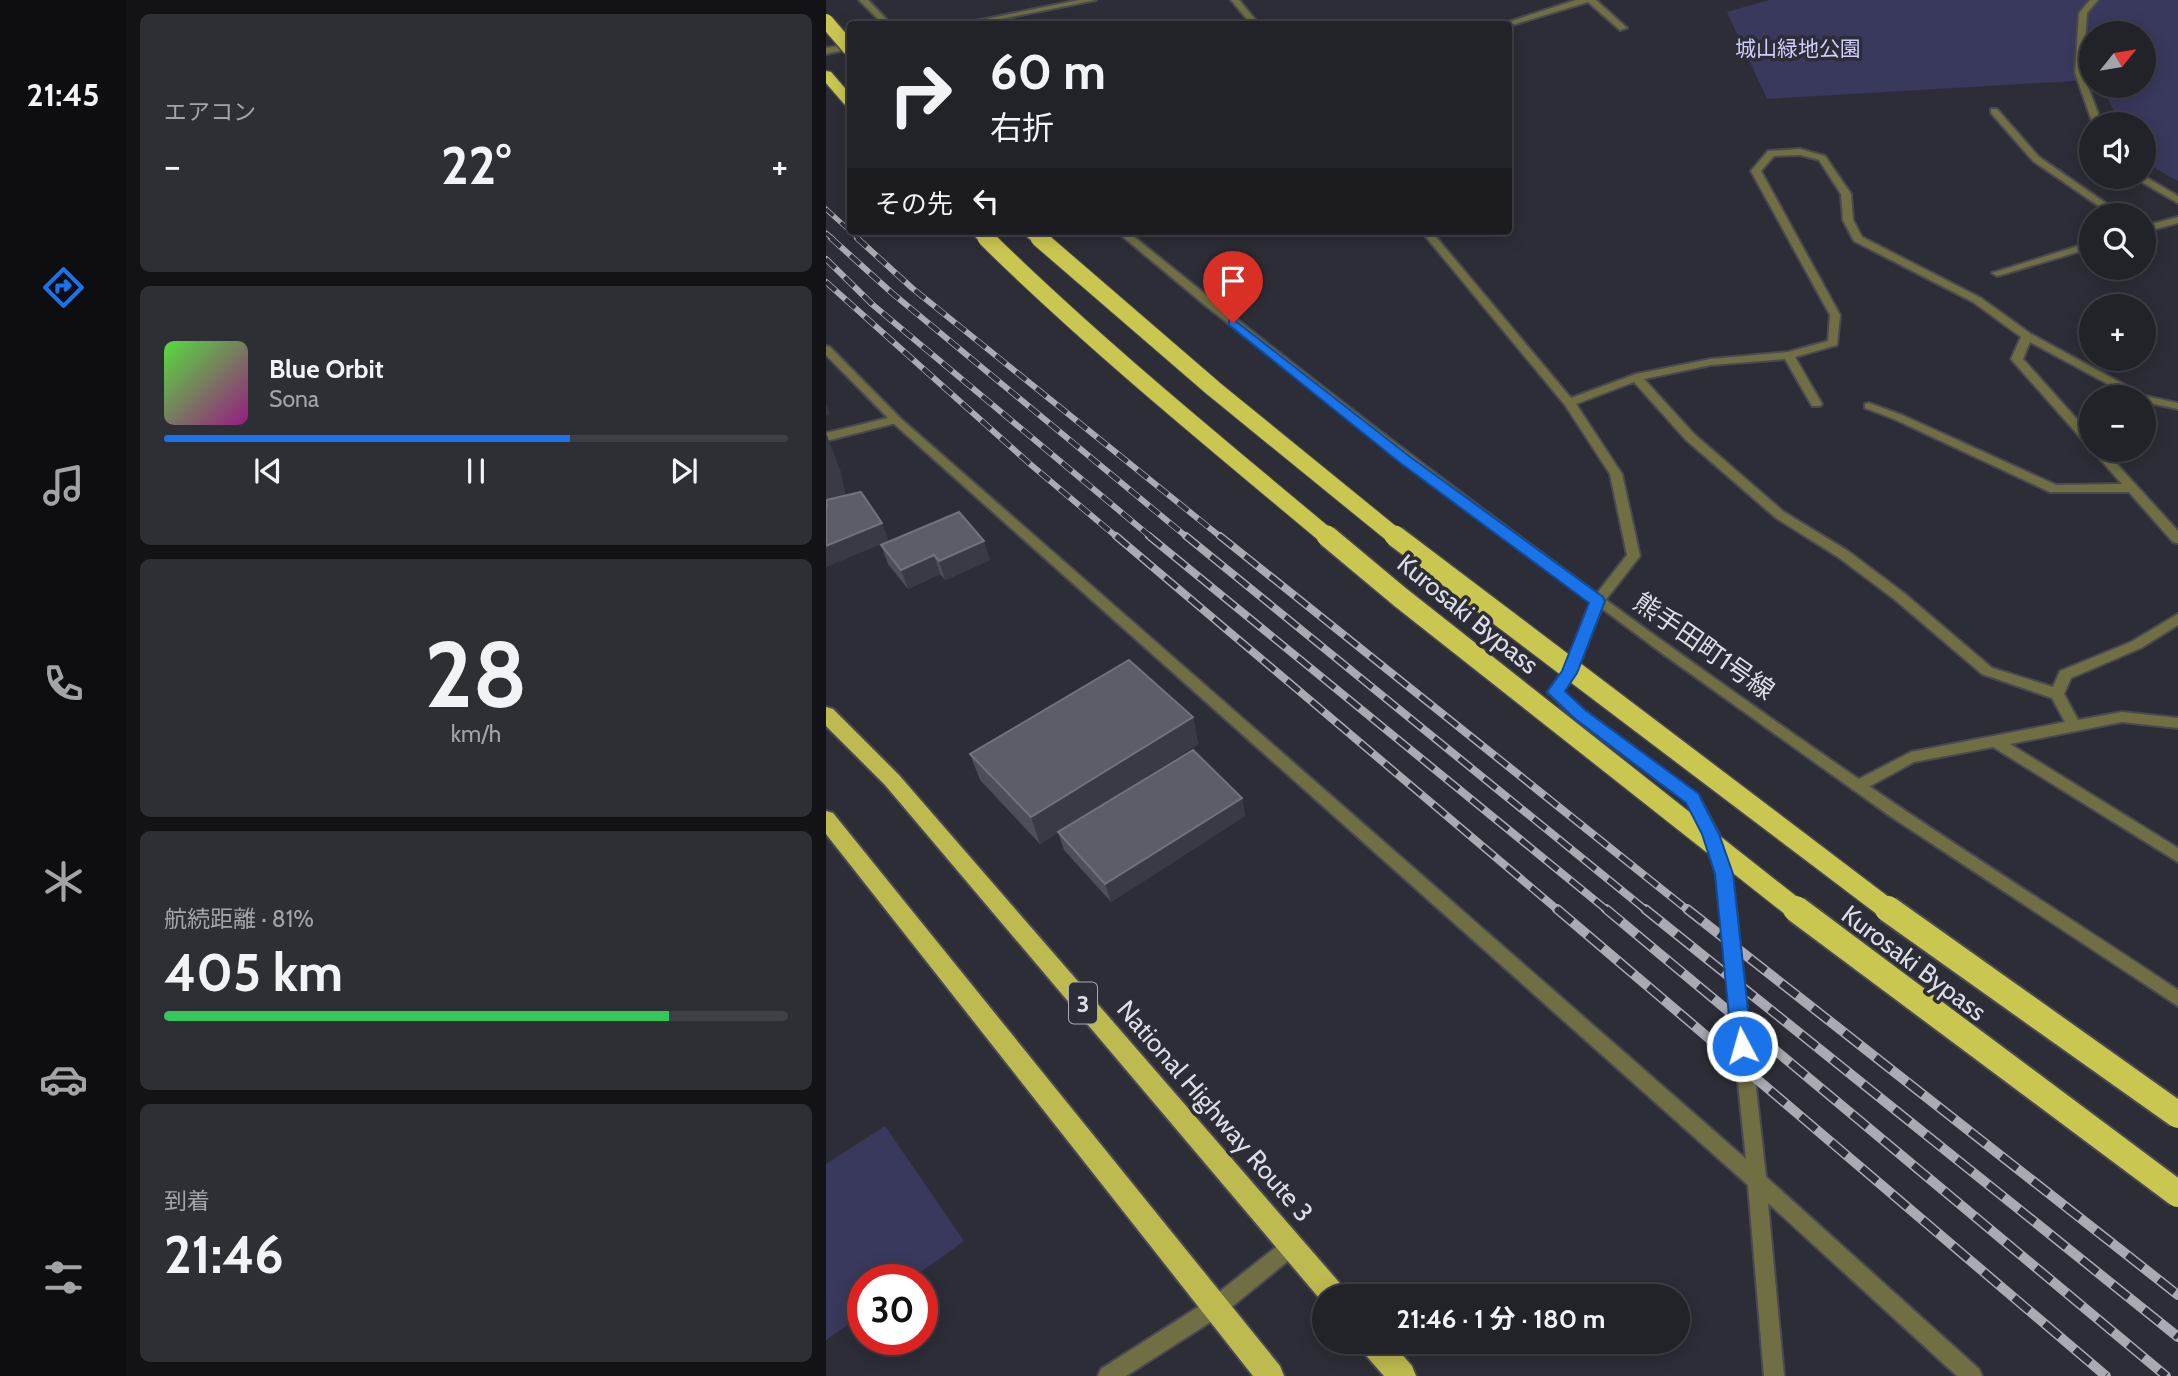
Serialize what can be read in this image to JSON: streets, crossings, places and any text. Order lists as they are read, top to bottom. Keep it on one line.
{"streets":{"highway":["Kurosaki Bypass","3","National Highway Route 3"],"street":["熊手田町1号線"]},"parks":["城山緑地公園"],"north":"top right","page":{"tabs":"21:45","tile":["エアコン",["28","km/h"],["航続距離 · 81%","405 km"],["到着","21:46"]],"map_buttons":["+","−"],"turn":["60 m","右折"],"heat":["−","22°","+"],"then":"その先","song":["Blue Orbit","Sona"],"limit":"30","trip":"21:46 · 1 分 · 180 m"}}
